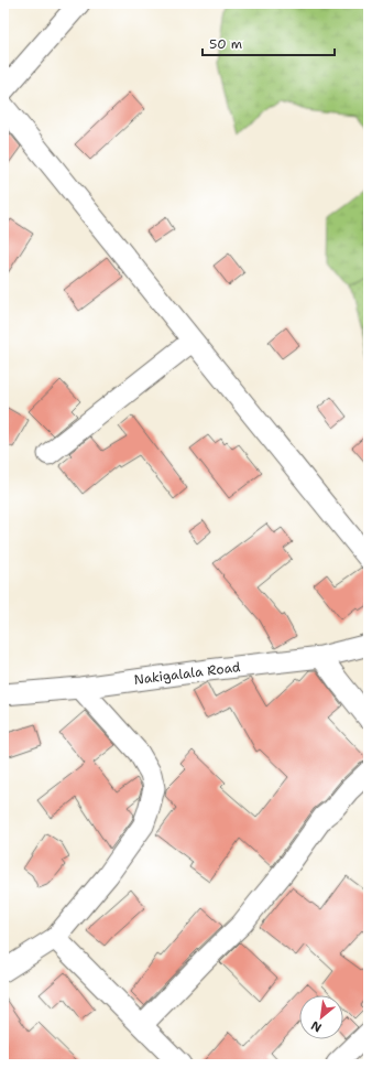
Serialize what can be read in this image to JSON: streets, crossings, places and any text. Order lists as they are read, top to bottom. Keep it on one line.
{"streets":{"street":["Nakigalala Road"]},"scale_bar":"50 m","north":"bottom left"}
